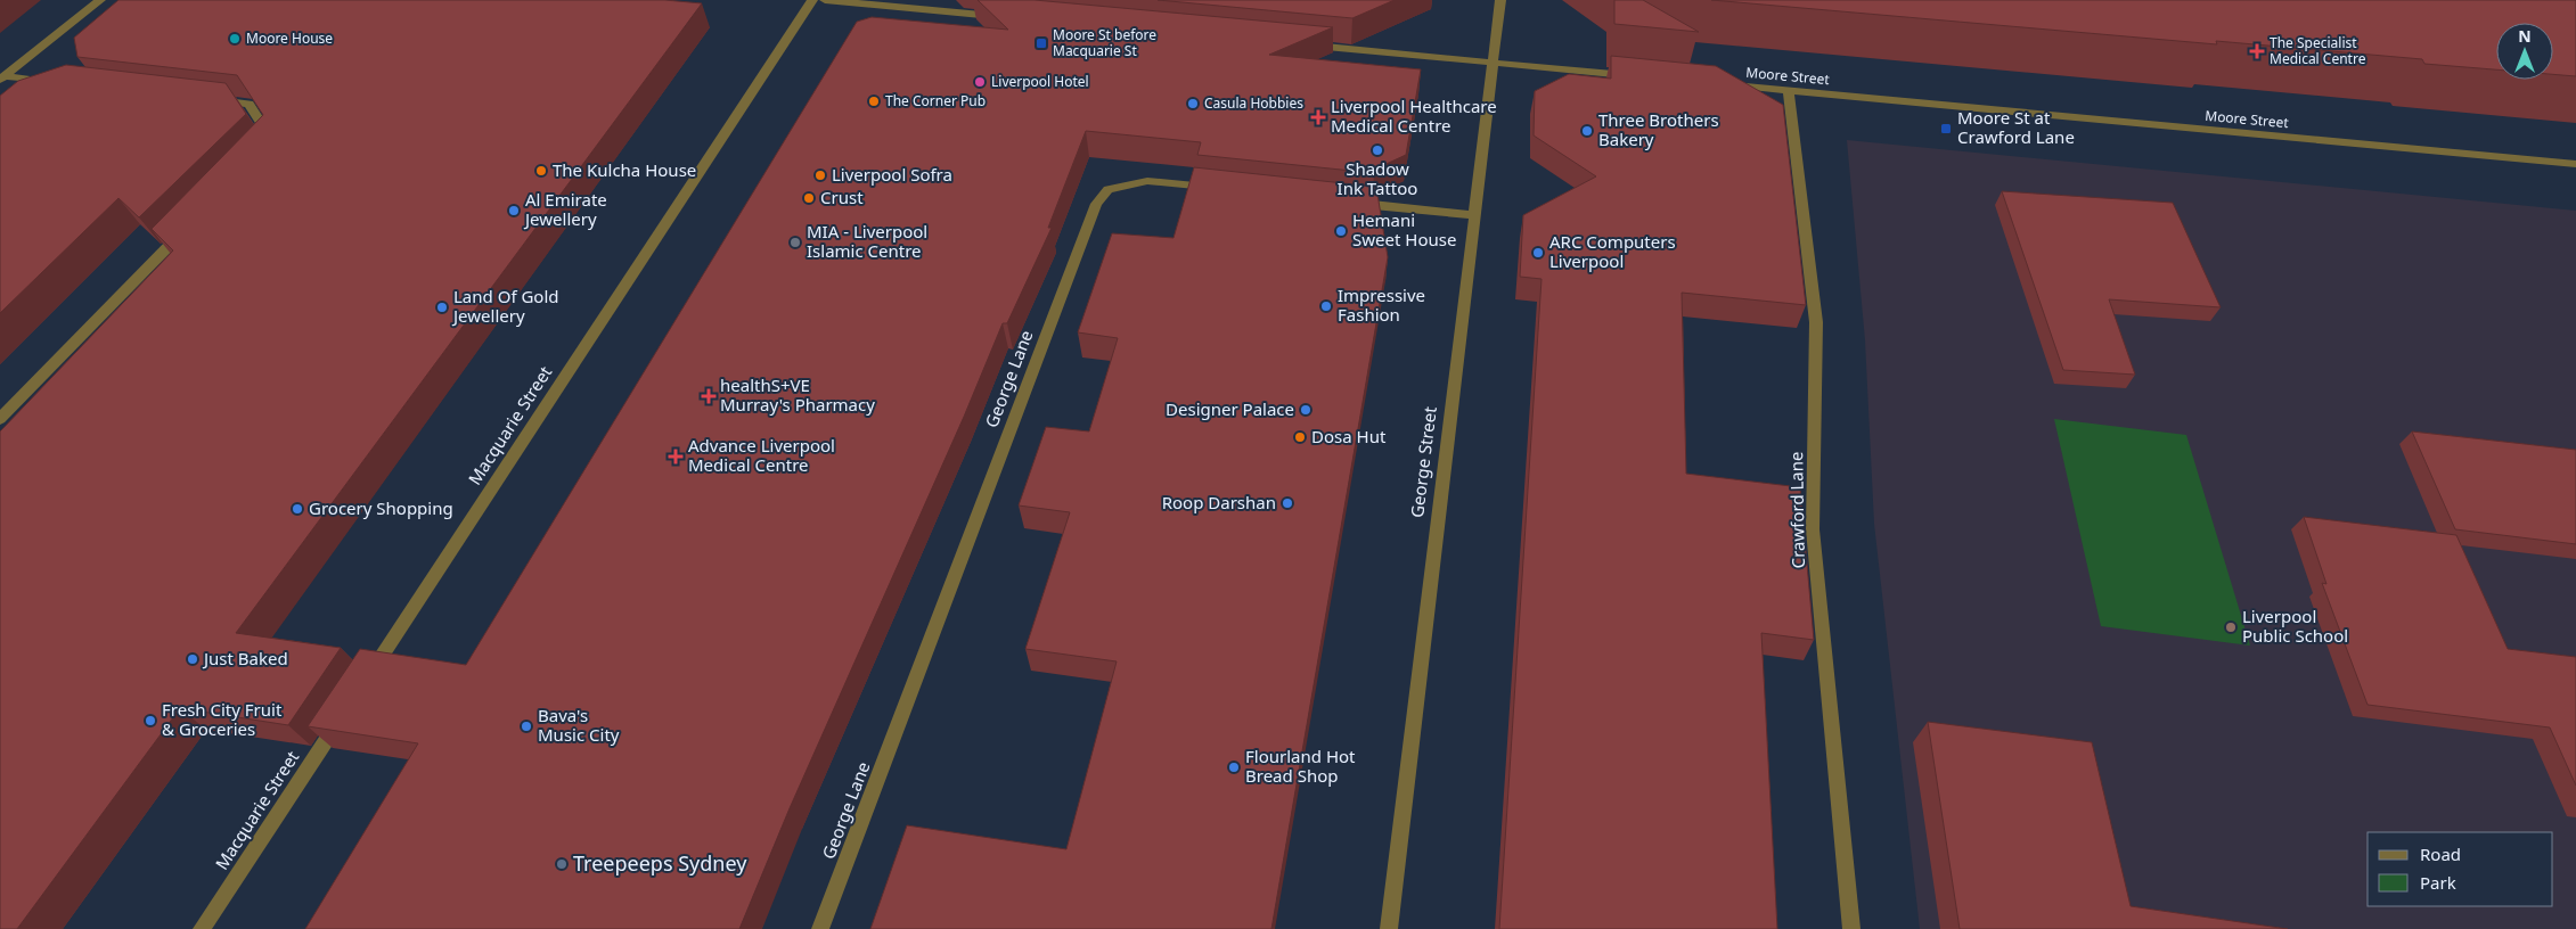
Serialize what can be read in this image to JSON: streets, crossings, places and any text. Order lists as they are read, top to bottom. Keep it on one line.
{"streets":{"street":["Moore Street","George Lane","Macquarie Street","George Street","Crawford Lane"]},"crossings":[["Moore Street","Crawford Lane"]],"places":{"other":["Moore House","Liverpool Hotel","The Corner Pub","Casula Hobbies","Three Brothers Bakery","Shadow Ink Tattoo","The Kulcha House","Liverpool Sofra","Crust","Al Emirate Jewellery","Hemani Sweet House","MIA - Liverpool Islamic Centre","ARC Computers Liverpool","Impressive Fashion","Land Of Gold Jewellery","Designer Palace","Dosa Hut","Roop Darshan","Grocery Shopping","Liverpool Public School","Just Baked","Fresh City Fruit & Groceries","Bava's Music City","Flourland Hot Bread Shop","Treepeeps Sydney"],"transit":["Moore St before Macquarie St","Moore St at Crawford Lane"],"health":["The Specialist Medical Centre","Liverpool Healthcare Medical Centre","healthS+VE Murray's Pharmacy","Advance Liverpool Medical Centre"]},"legend":["Road","Park"],"north":"top"}
